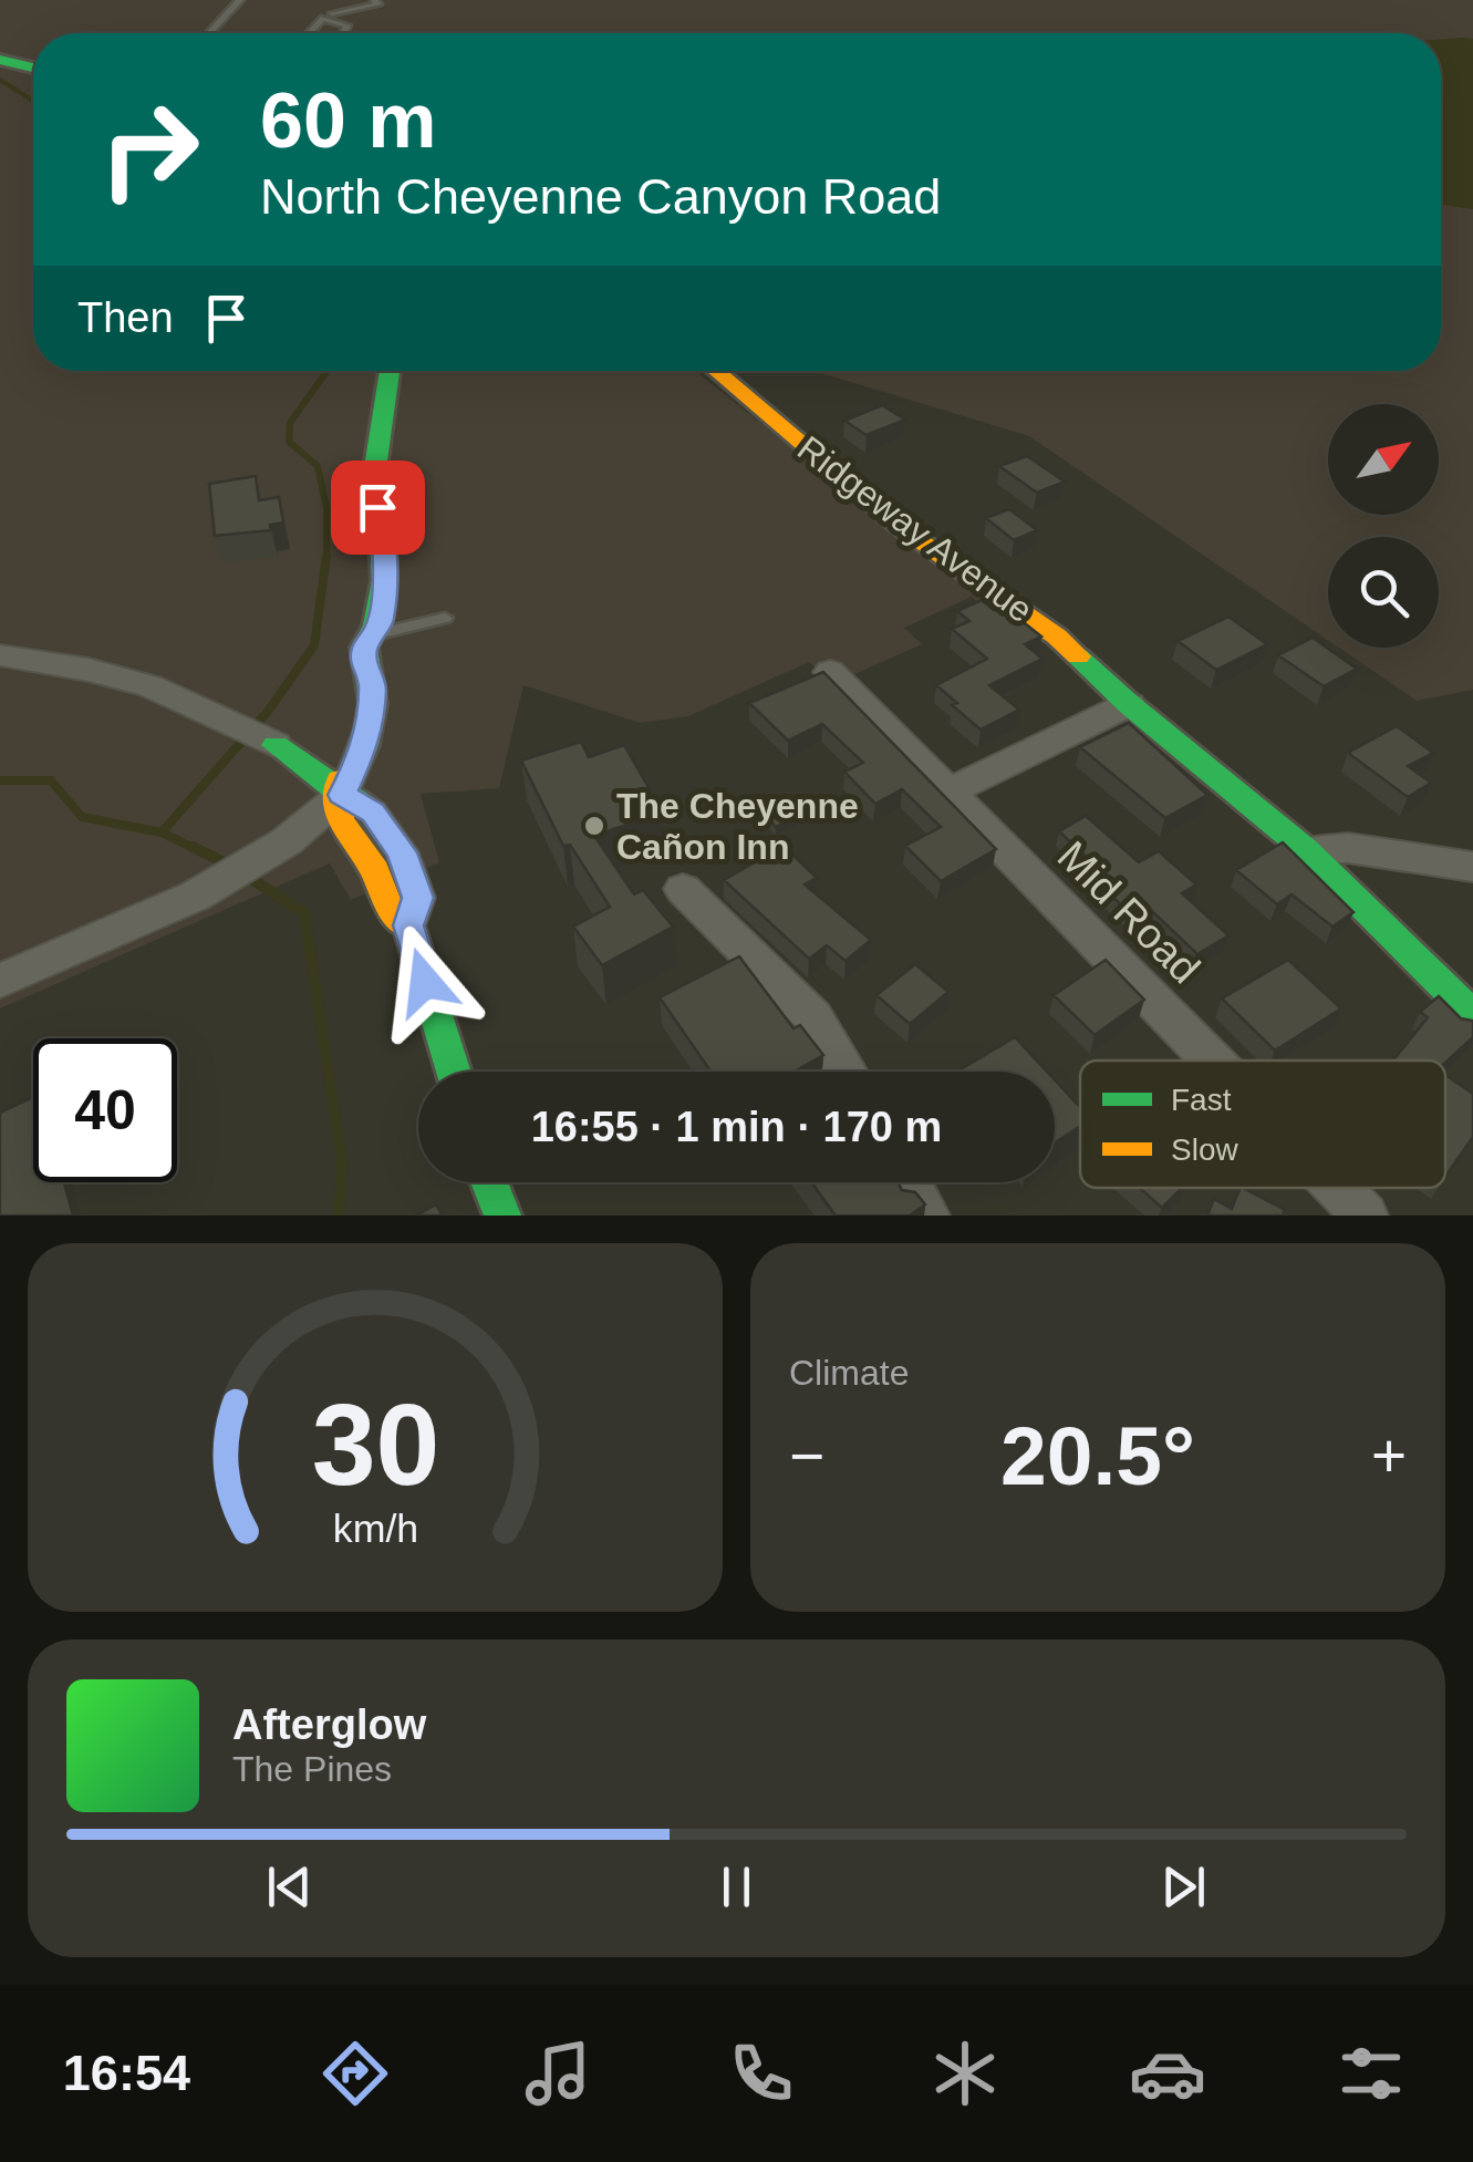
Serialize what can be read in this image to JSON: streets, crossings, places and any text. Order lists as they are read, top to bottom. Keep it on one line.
{"streets":{"street":["Ridgeway Avenue","Mid Road"]},"places":["The Cheyenne Cañon Inn"],"legend":["Fast","Slow"],"north":"top right","page":{"turn":["60 m","North Cheyenne Canyon Road"],"then":"Then","limit":"40","trip":"16:55 · 1 min · 170 m","tile":"Climate","heat":["−","20.5°","+"],"song":["Afterglow","The Pines"],"tabs":"16:54","gauge":["30","km/h"]}}
